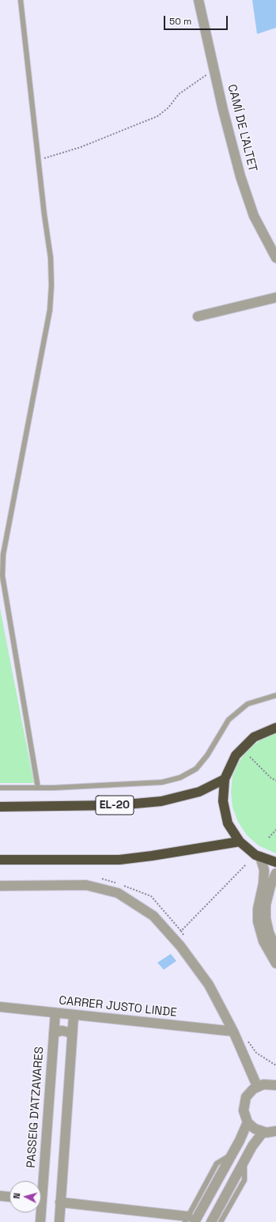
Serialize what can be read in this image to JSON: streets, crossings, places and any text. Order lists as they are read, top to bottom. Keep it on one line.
{"streets":{"highway":["EL-20"],"street":["CAMÍ DE L'ALTET","CARRER JUSTO LINDE","PASSEIG D'ATZAVARES"]},"crossings":[["CARRER JUSTO LINDE","PASSEIG D'ATZAVARES"]],"scale_bar":"50 m","north":"left"}
